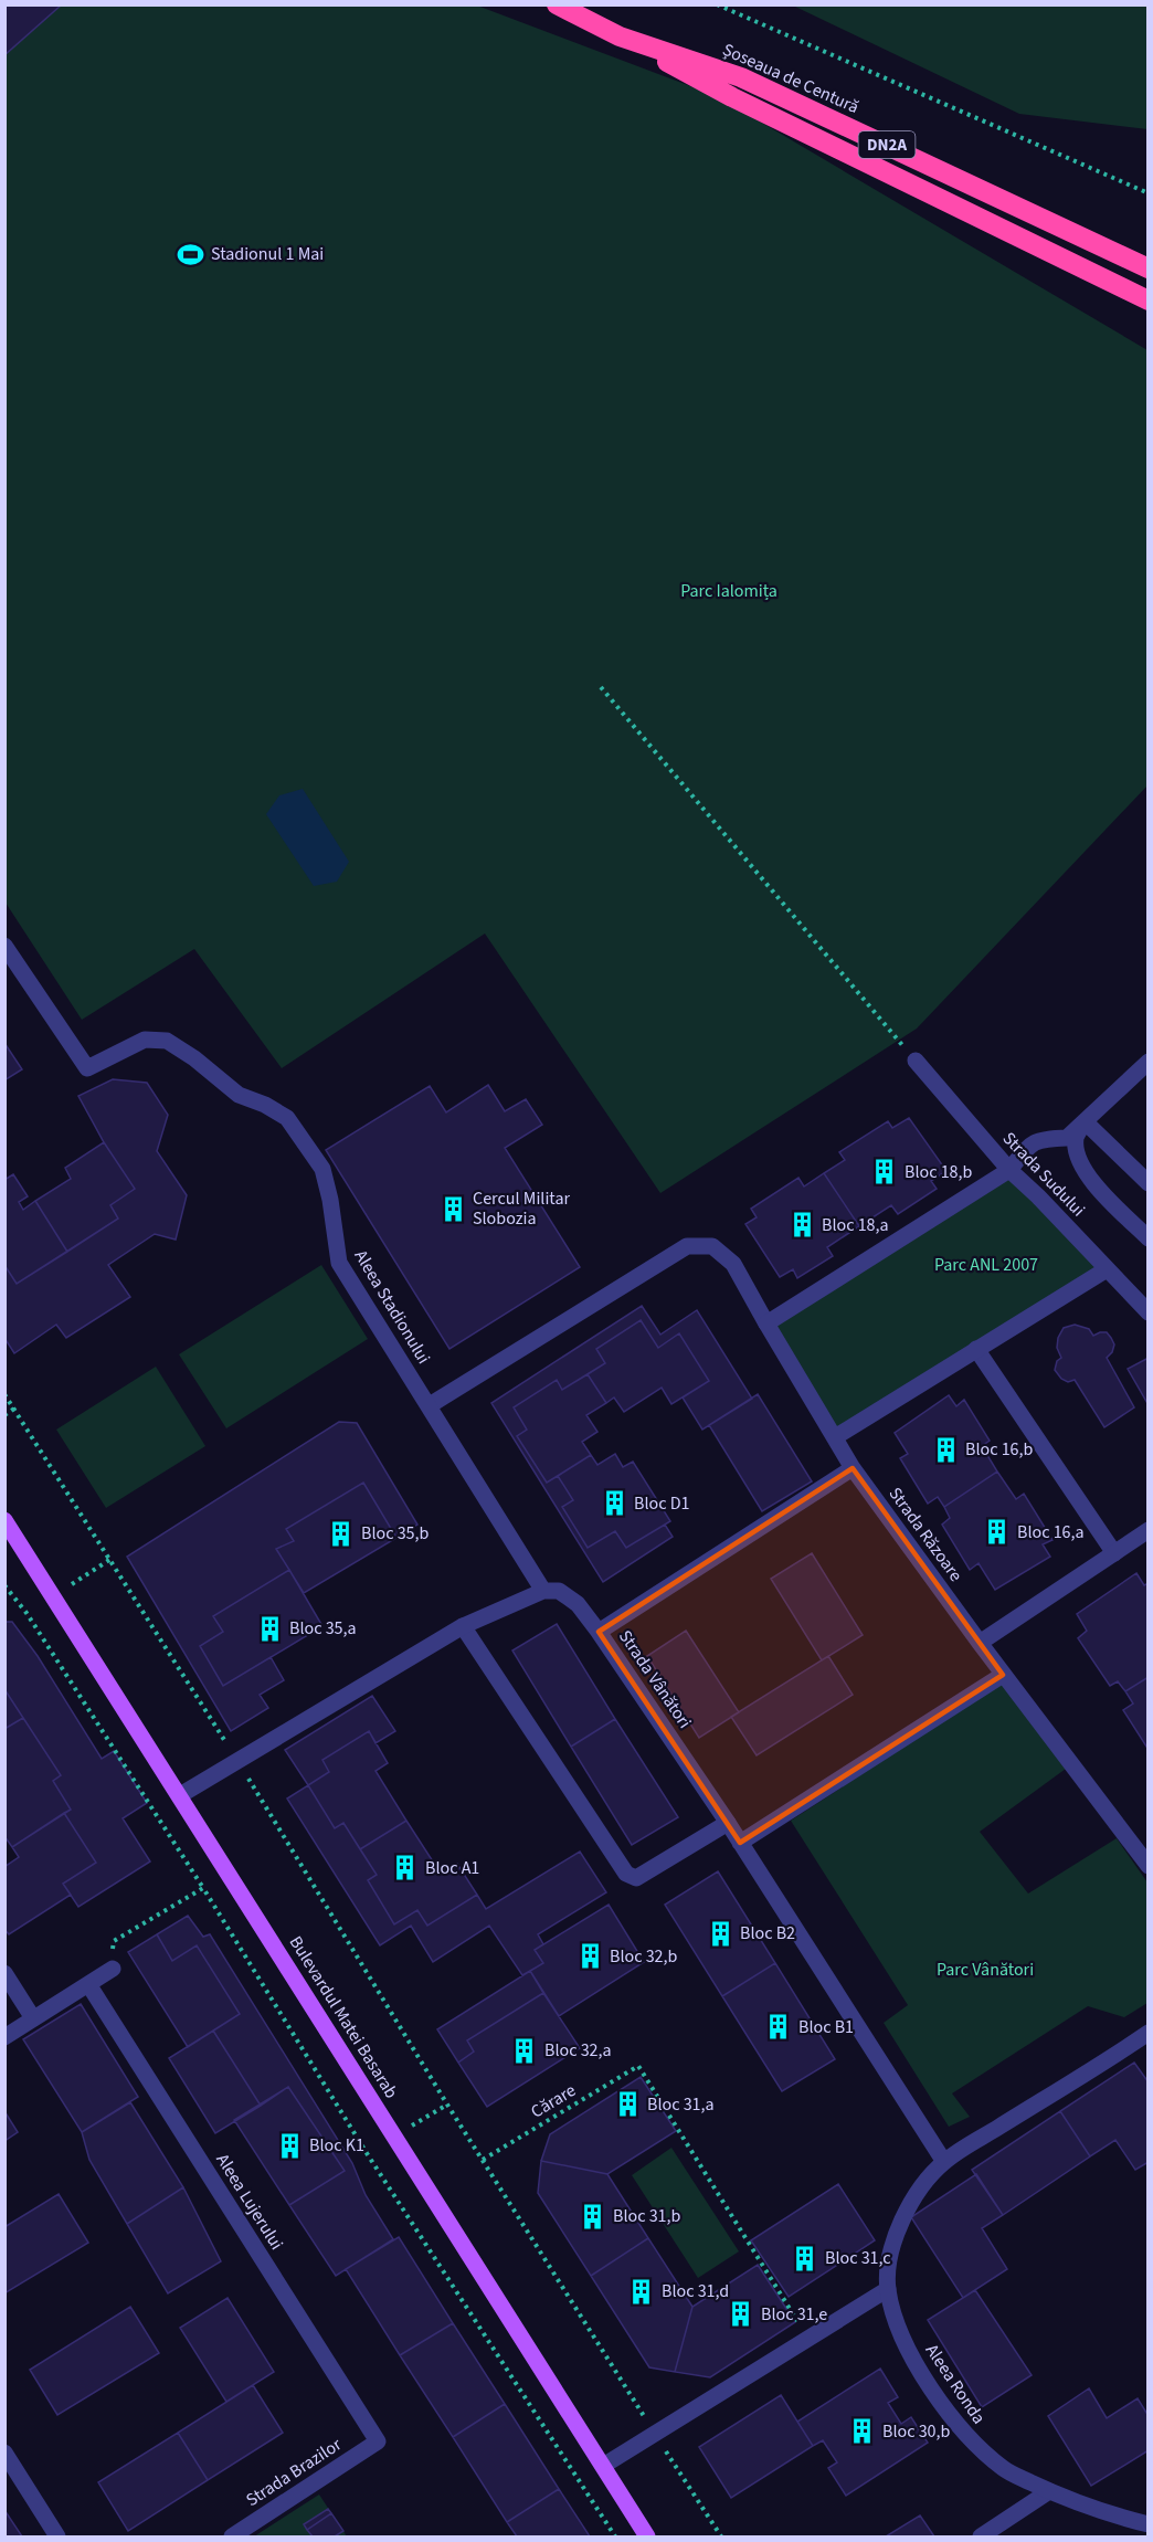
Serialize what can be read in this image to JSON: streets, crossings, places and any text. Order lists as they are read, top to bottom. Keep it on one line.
{"streets":{"highway":["Șoseaua de Centură","DN2A"],"main road":["Bulevardul Matei Basarab"],"street":["Strada Sudului","Aleea Stadionului","Strada Răzoare","Strada Vânători","Aleea Lujerului","Aleea Ronda","Strada Brazilor"],"path":["Cărare"]},"crossings":[["Aleea Stadionului","Strada Răzoare"],["Aleea Stadionului","Strada Vânători"],["Strada Vânători","Aleea Ronda"],["Aleea Lujerului","Strada Brazilor"]],"parks":["Parc Ialomița","Parc ANL 2007","Parc Vânători"],"places":{"sports":["Stadionul 1 Mai"],"building":["Bloc 18,b","Cercul Militar Slobozia","Bloc 18,a","Bloc 16,b","Bloc D1","Bloc 16,a","Bloc 35,b","Bloc 35,a","Bloc A1","Bloc B2","Bloc 32,b","Bloc B1","Bloc 32,a","Bloc 31,a","Bloc K1","Bloc 31,b","Bloc 31,c","Bloc 31,d","Bloc 31,e","Bloc 30,b"]}}
